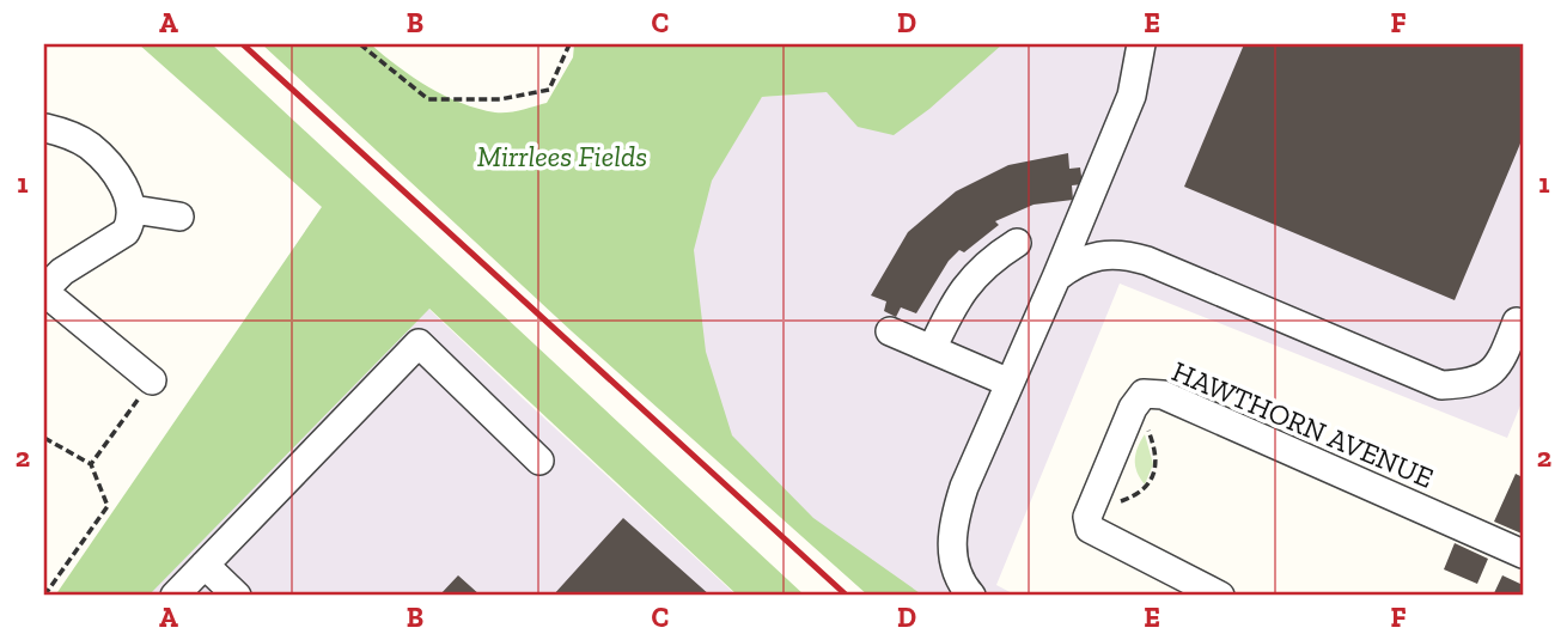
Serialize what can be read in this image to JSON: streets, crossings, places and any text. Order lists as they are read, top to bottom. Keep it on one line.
{"streets":{"street":["HAWTHORN AVENUE"]},"parks":["Mirrlees Fields"],"grid":{"columns":["A","B","C","D","E","F"],"rows":["1","2"]}}
